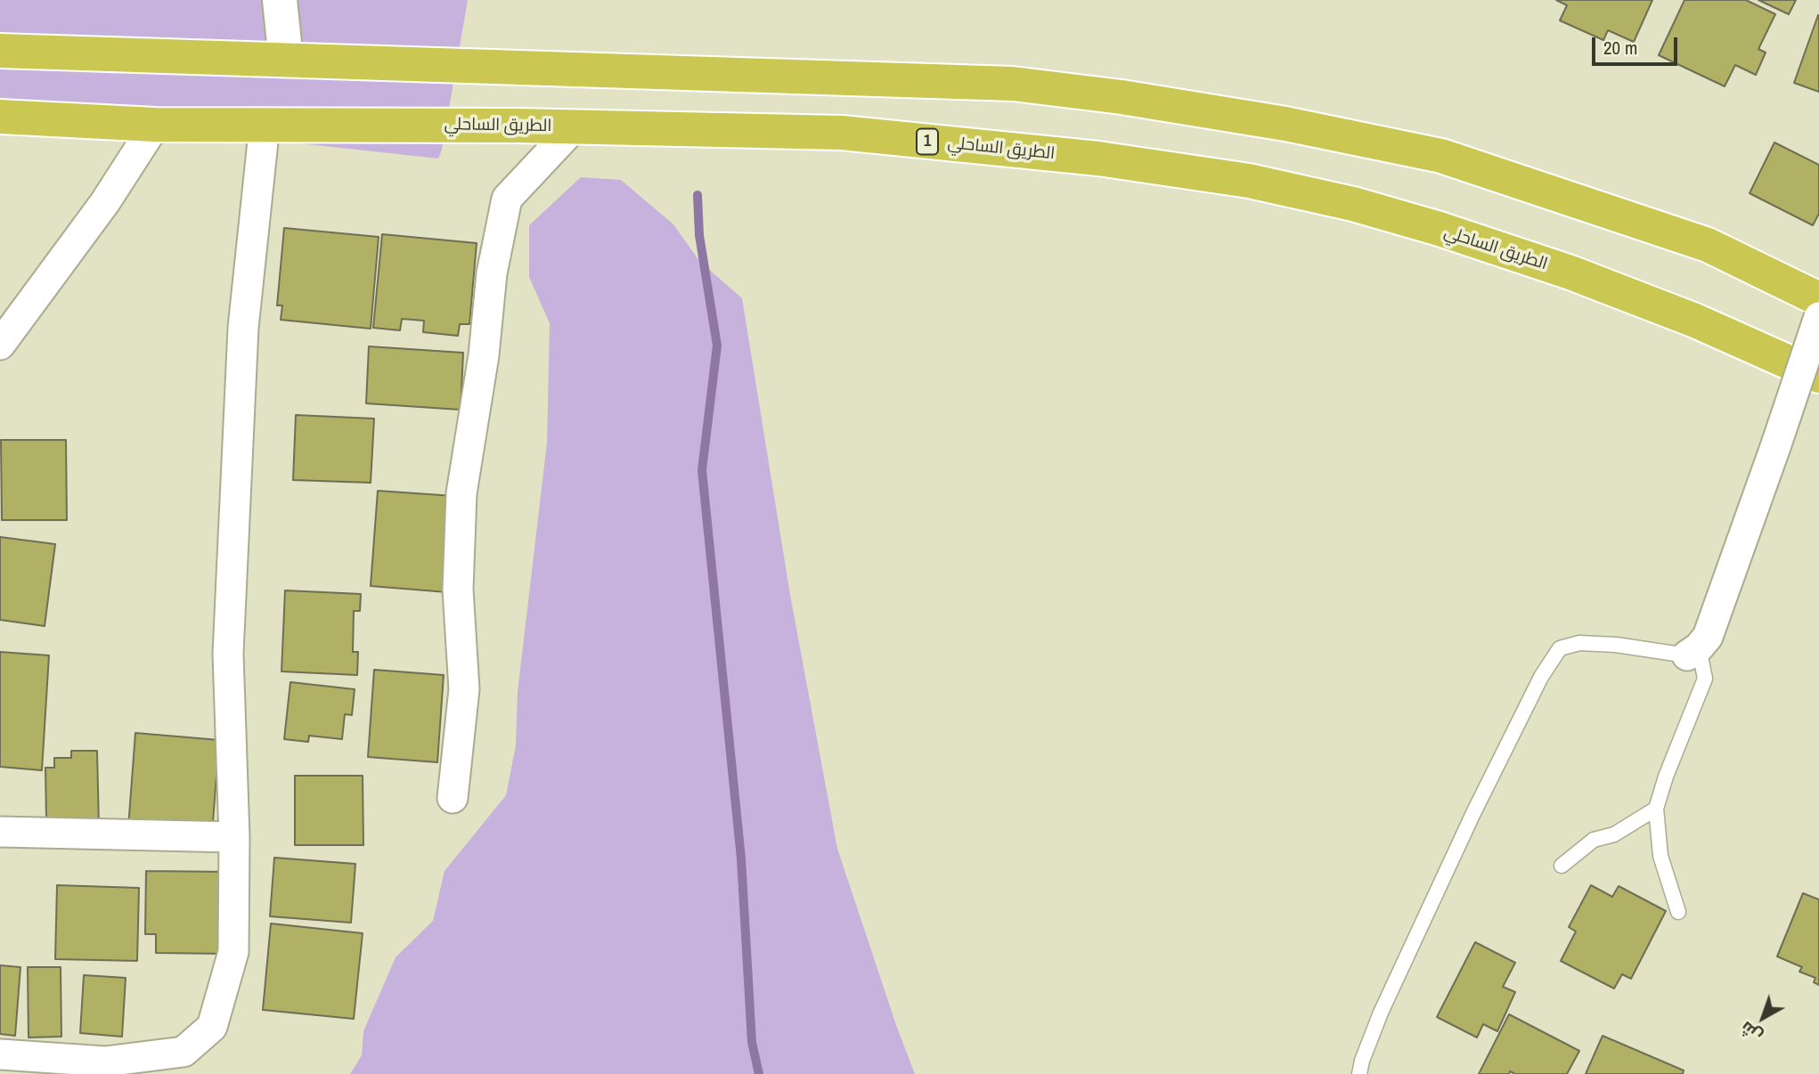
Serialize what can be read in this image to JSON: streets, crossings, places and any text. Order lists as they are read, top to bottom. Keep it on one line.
{"streets":{"highway":["الطريق الساحلي","1"]},"scale_bar":"20 m","north":"bottom left"}
